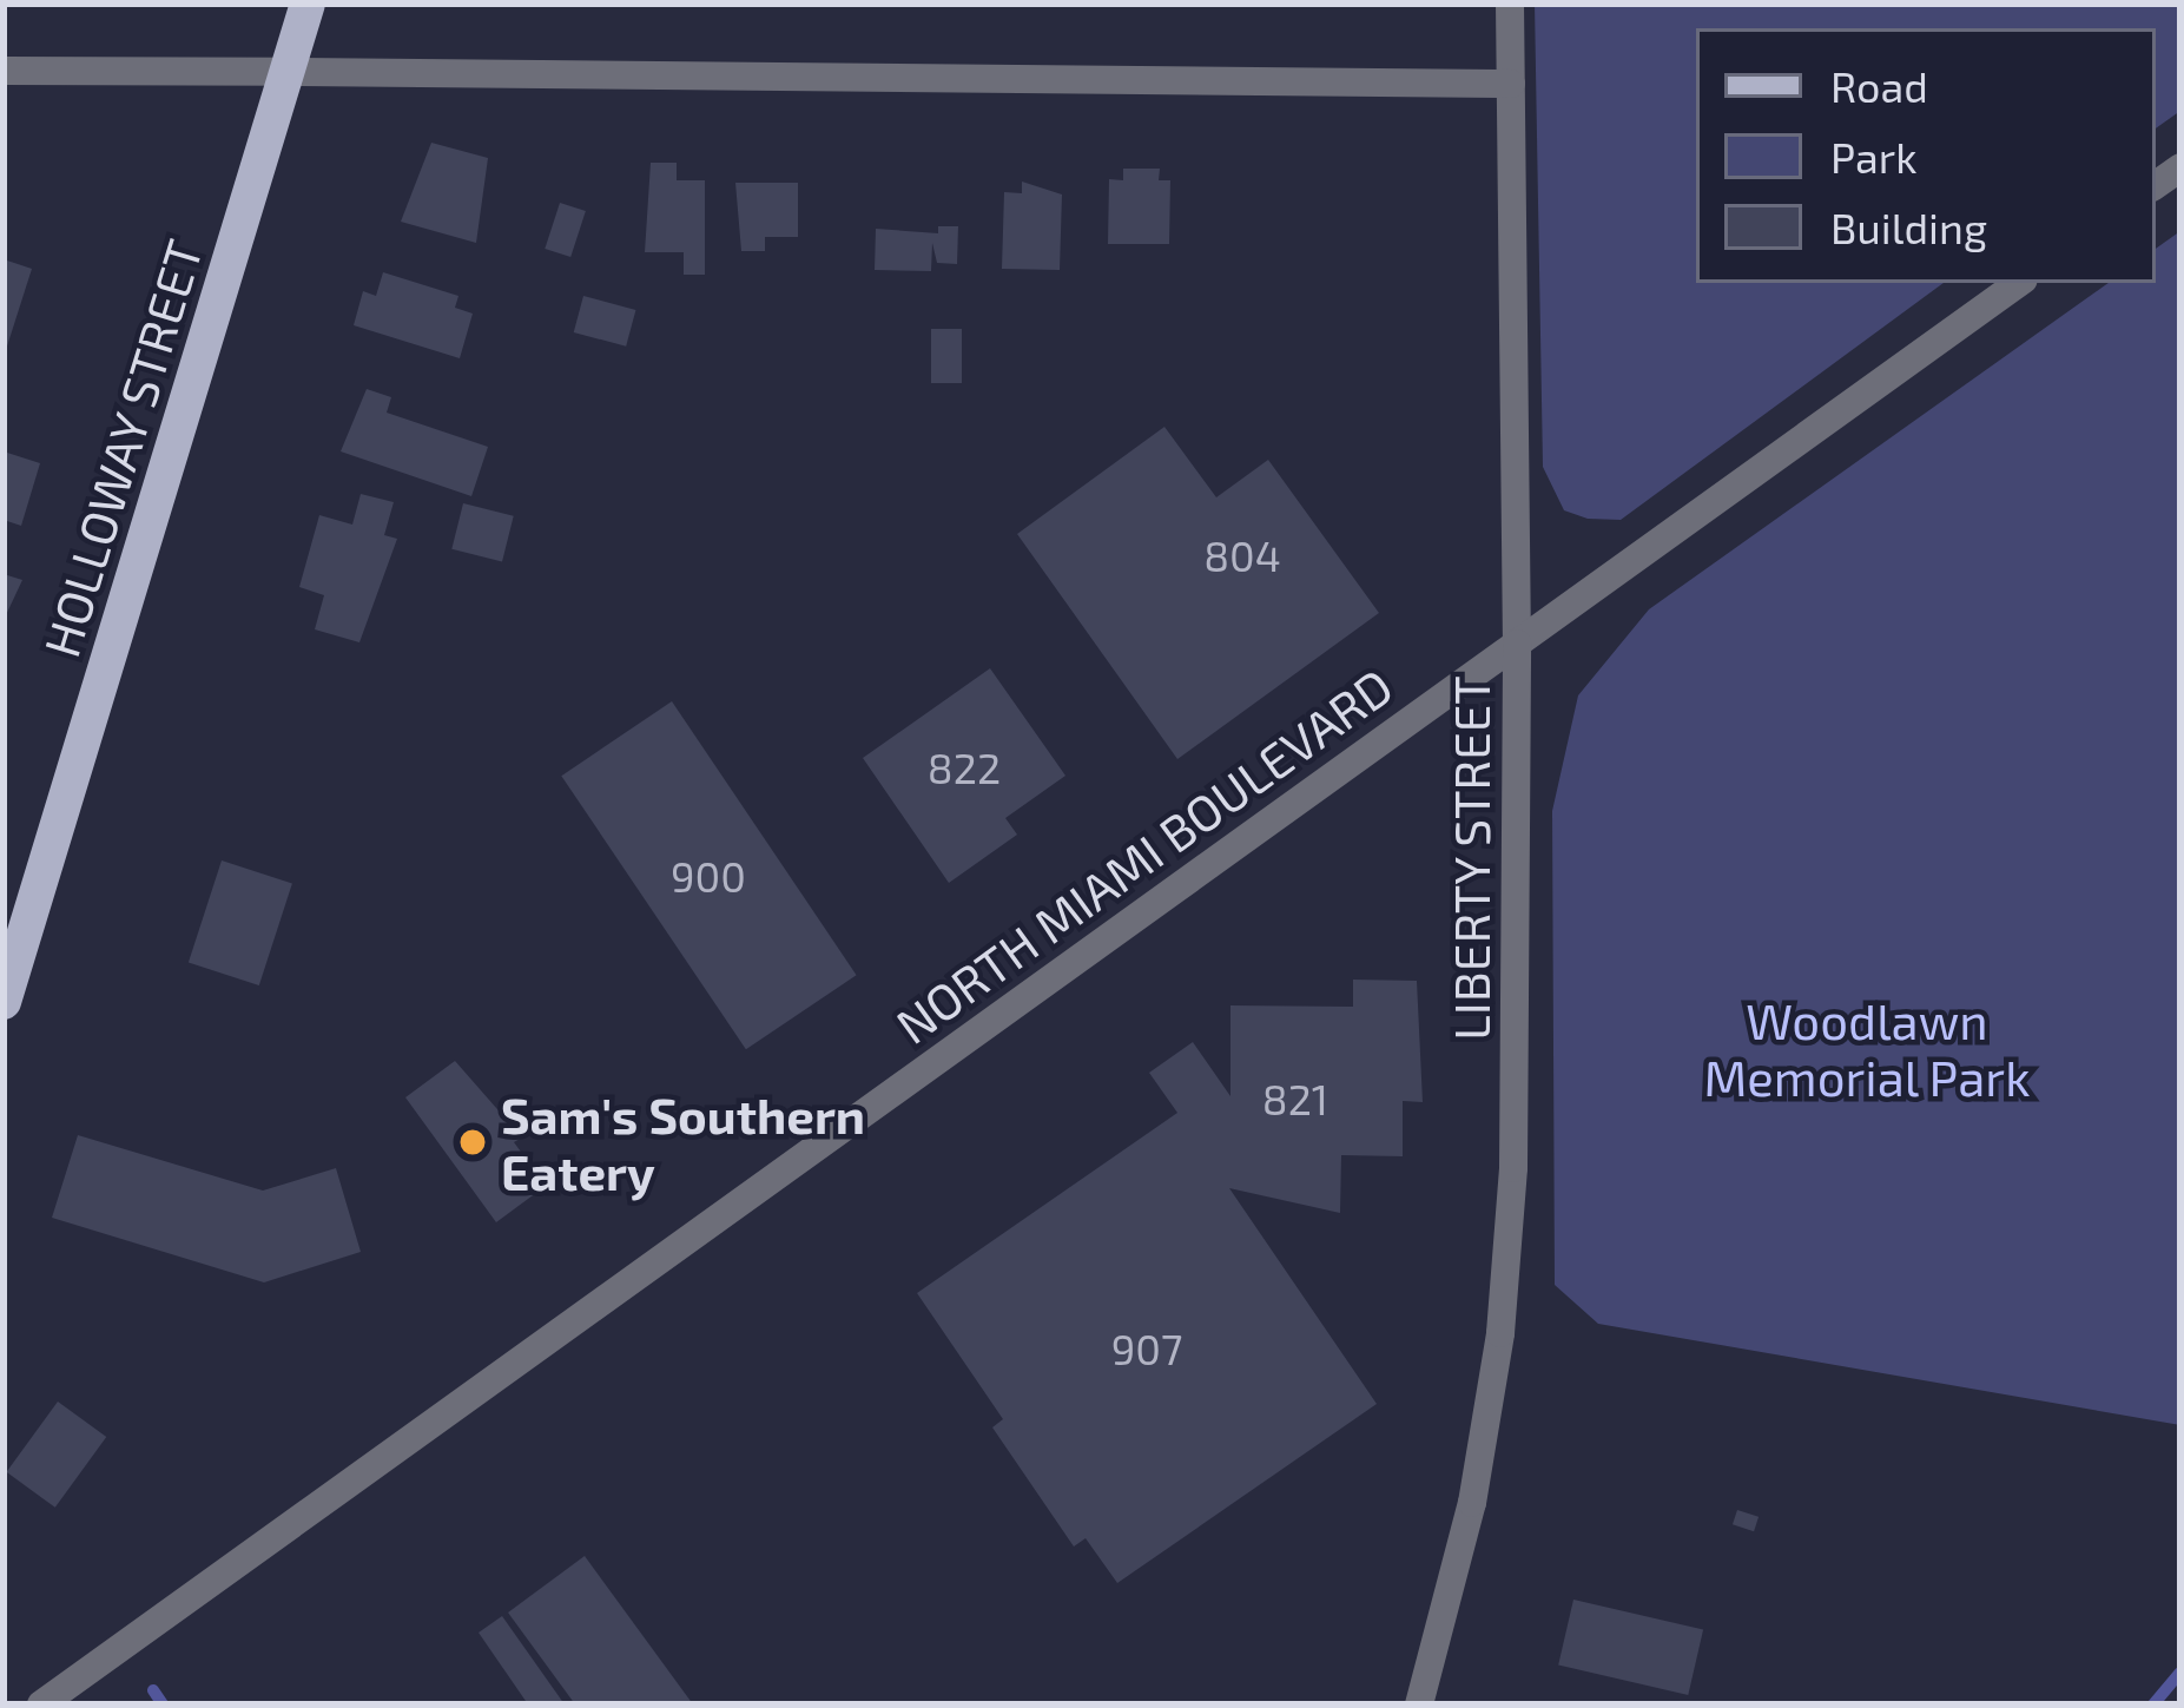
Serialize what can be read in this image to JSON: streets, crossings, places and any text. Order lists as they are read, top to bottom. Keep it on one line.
{"streets":{"main road":["HOLLOWAY STREET"],"street":["NORTH MIAMI BOULEVARD","LIBERTY STREET"]},"crossings":[["NORTH MIAMI BOULEVARD","LIBERTY STREET"]],"parks":["Woodlawn Memorial Park"],"places":["Sam's Southern Eatery"],"house_numbers":["804","822","900","821","907"],"legend":["Road","Park","Building"]}
